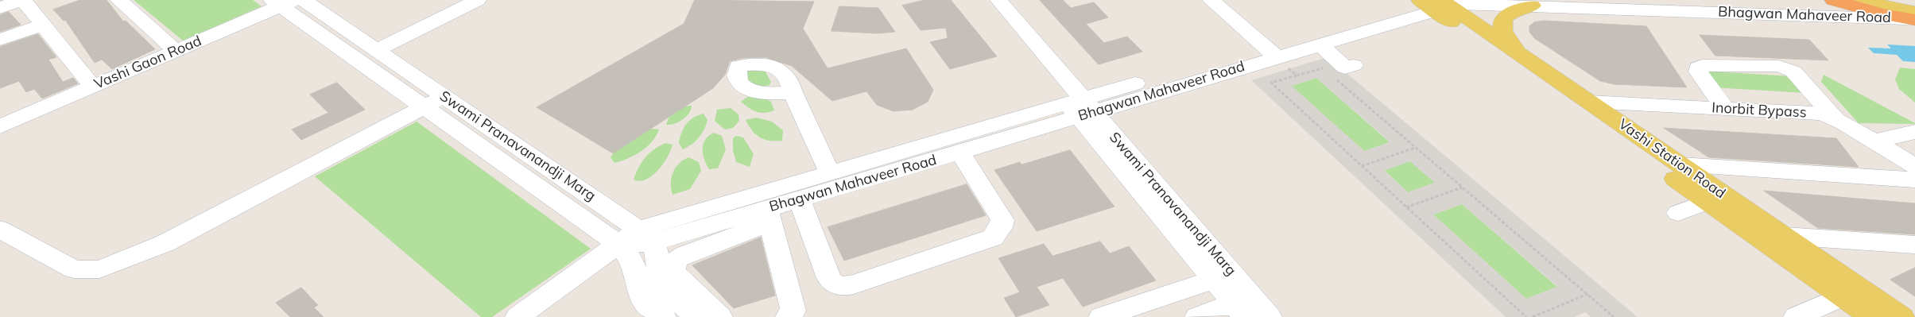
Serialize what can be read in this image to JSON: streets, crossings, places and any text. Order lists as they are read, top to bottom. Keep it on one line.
{"streets":{"main road":["Vashi Station Road"],"street":["Bhagwan Mahaveer Road","Vashi Gaon Road","Inorbit Bypass","Swami Pranavanandji Marg"]},"crossings":[["Bhagwan Mahaveer Road","Swami Pranavanandji Marg"],["Bhagwan Mahaveer Road","Vashi Station Road"],["Vashi Gaon Road","Swami Pranavanandji Marg"],["Inorbit Bypass","Vashi Station Road"]]}
